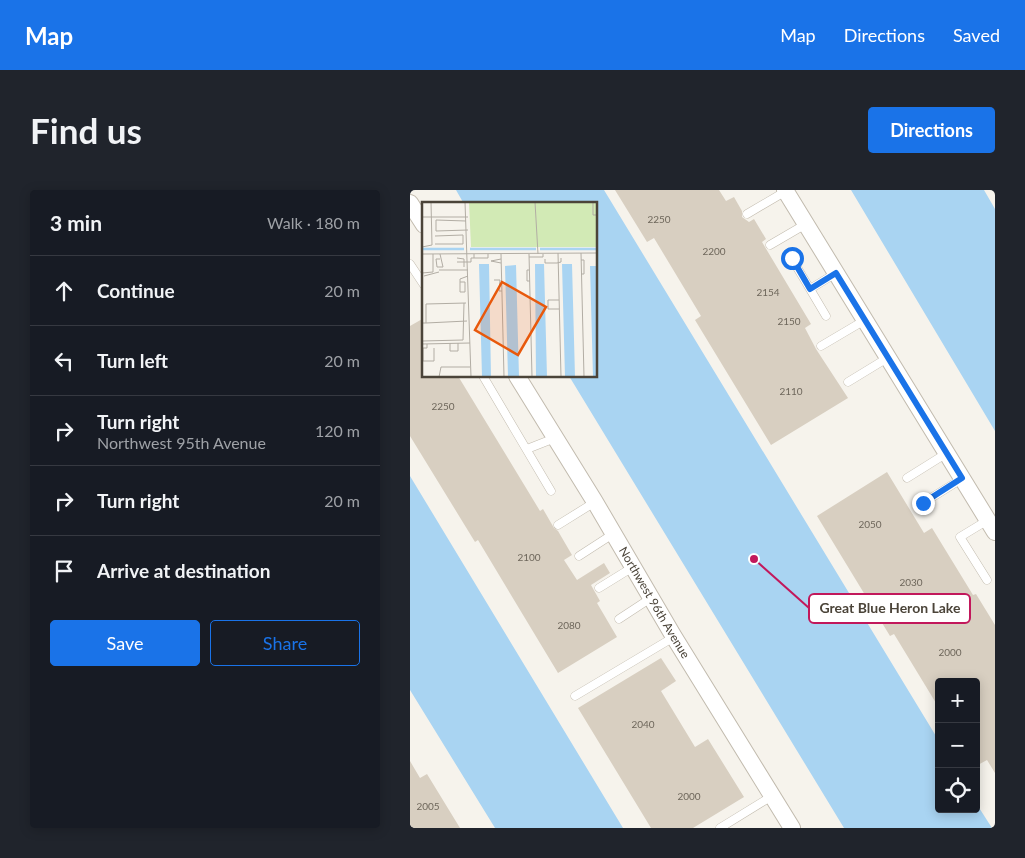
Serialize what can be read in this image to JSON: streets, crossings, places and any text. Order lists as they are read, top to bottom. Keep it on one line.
{"streets":{"street":["Northwest 96th Avenue"]},"places":["Great Blue Heron Lake"],"house_numbers":["2250","2200","2154","2150","2110","2250","2050","2100","2030","2080","2000","2040","2000","2005"],"page":{"header":"Map","nav":["Map","Directions","Saved"],"buttons":["Directions",["Save","Share"]],"title":"Find us","heading":["3 min","Walk · 180 m"],"list":[["Continue","20 m"],["Turn left","20 m"],["Turn right","Northwest 95th Avenue","120 m"],["Turn right","20 m"],"Arrive at destination"],"map_buttons":["+","−"]}}
